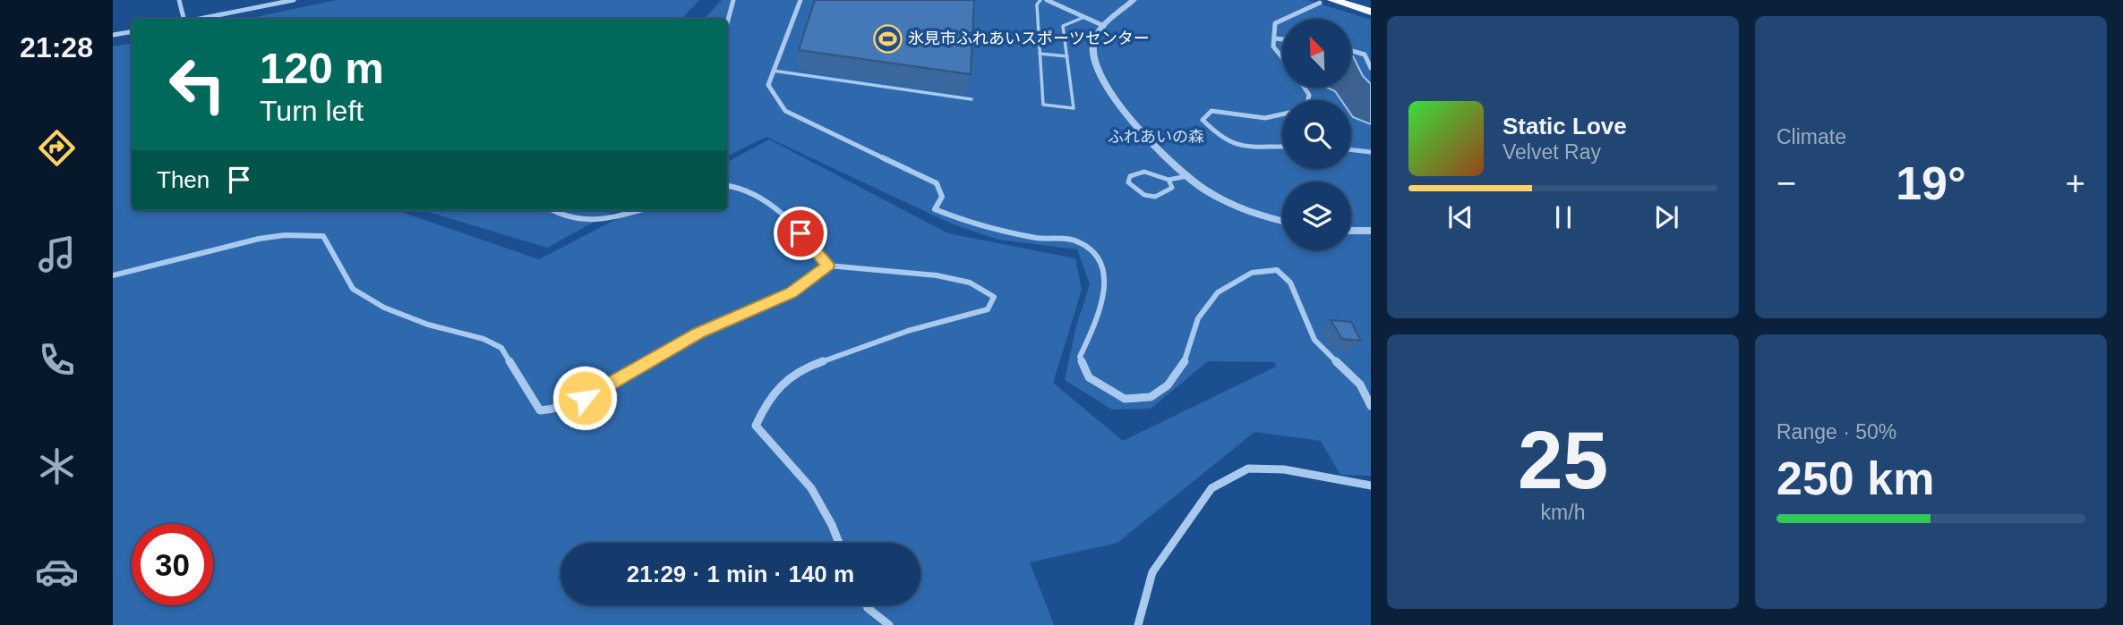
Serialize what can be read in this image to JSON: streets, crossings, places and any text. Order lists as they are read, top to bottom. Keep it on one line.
{"parks":["ふれあいの森"],"places":{"sports":["氷見市ふれあいスポーツセンター"]},"north":"top left","page":{"tabs":"21:28","tile":["Climate",["25","km/h"],["Range · 50%","250 km"]],"turn":["120 m","Turn left"],"song":["Static Love","Velvet Ray"],"then":"Then","heat":["−","19°","+"],"limit":"30","trip":"21:29 · 1 min · 140 m"}}
